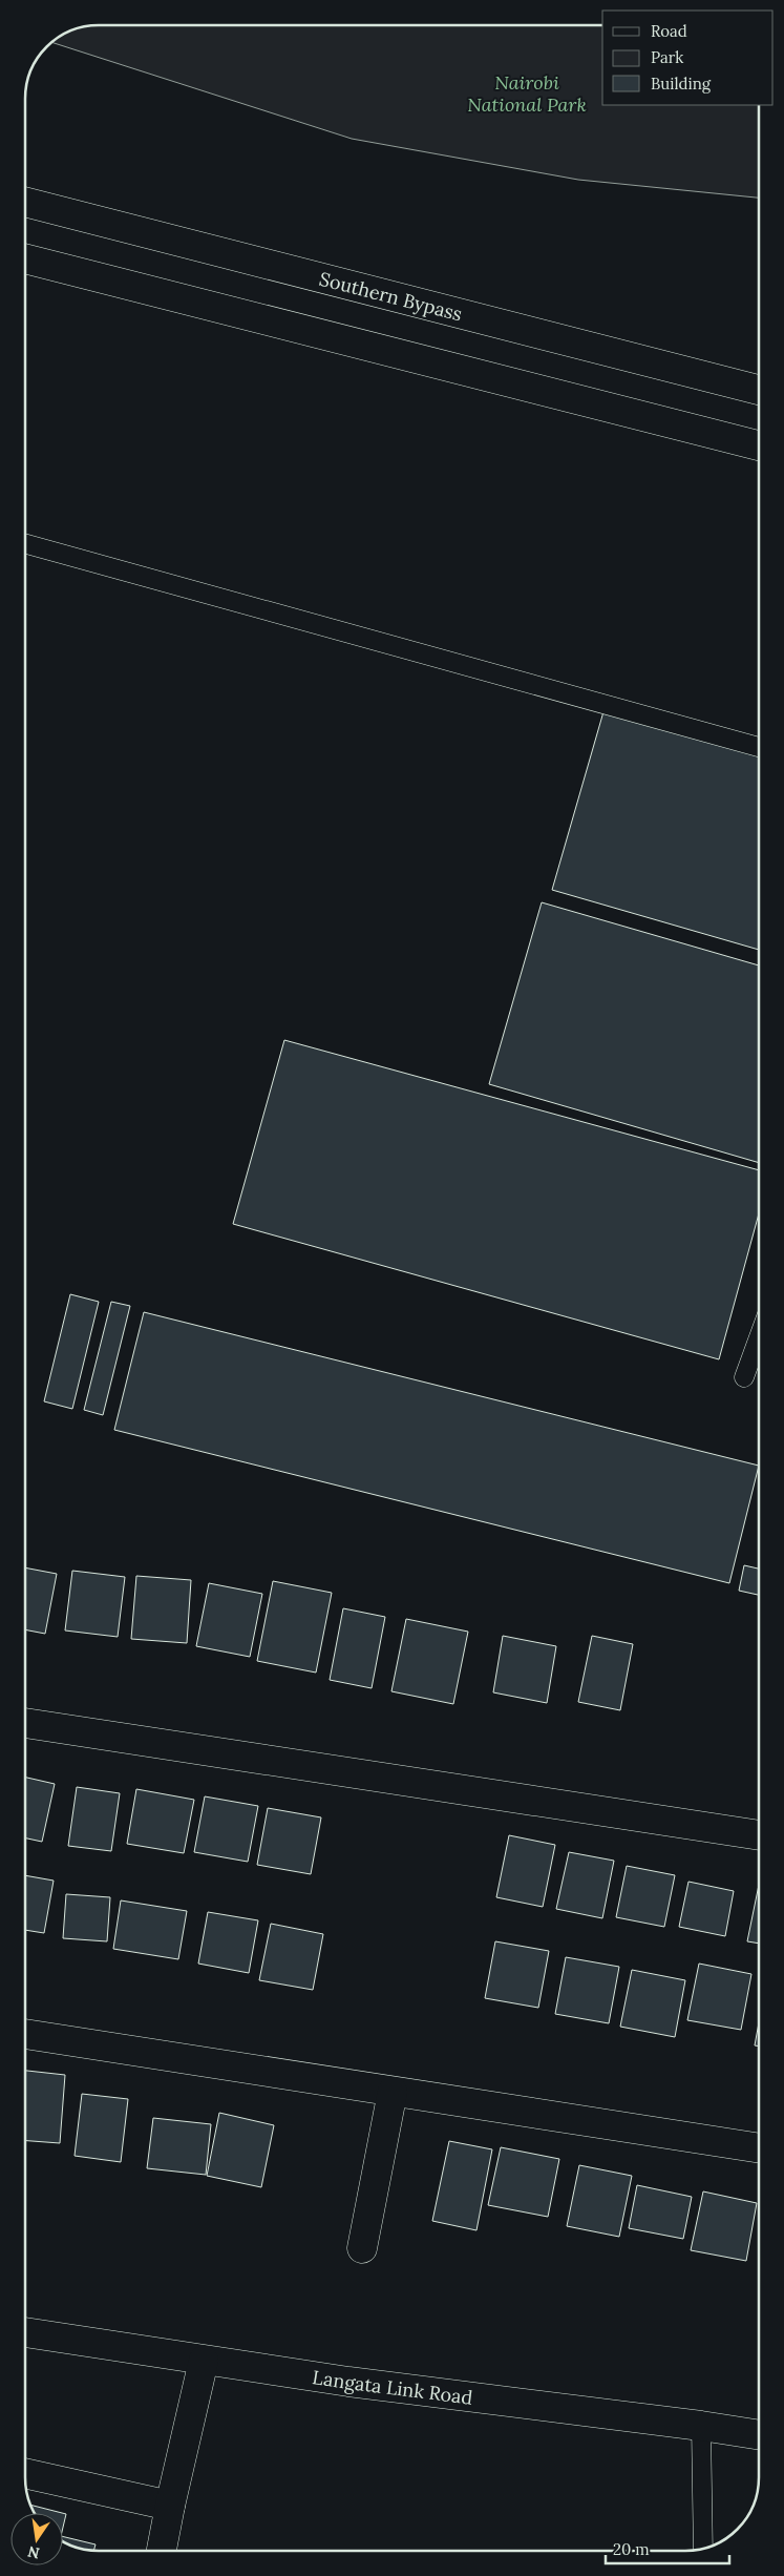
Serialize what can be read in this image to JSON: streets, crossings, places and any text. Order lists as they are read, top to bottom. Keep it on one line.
{"streets":{"main road":["Southern Bypass","Langata Link Road"]},"parks":["Nairobi National Park"],"legend":["Road","Park","Building"],"scale_bar":"20 m","north":"bottom"}
